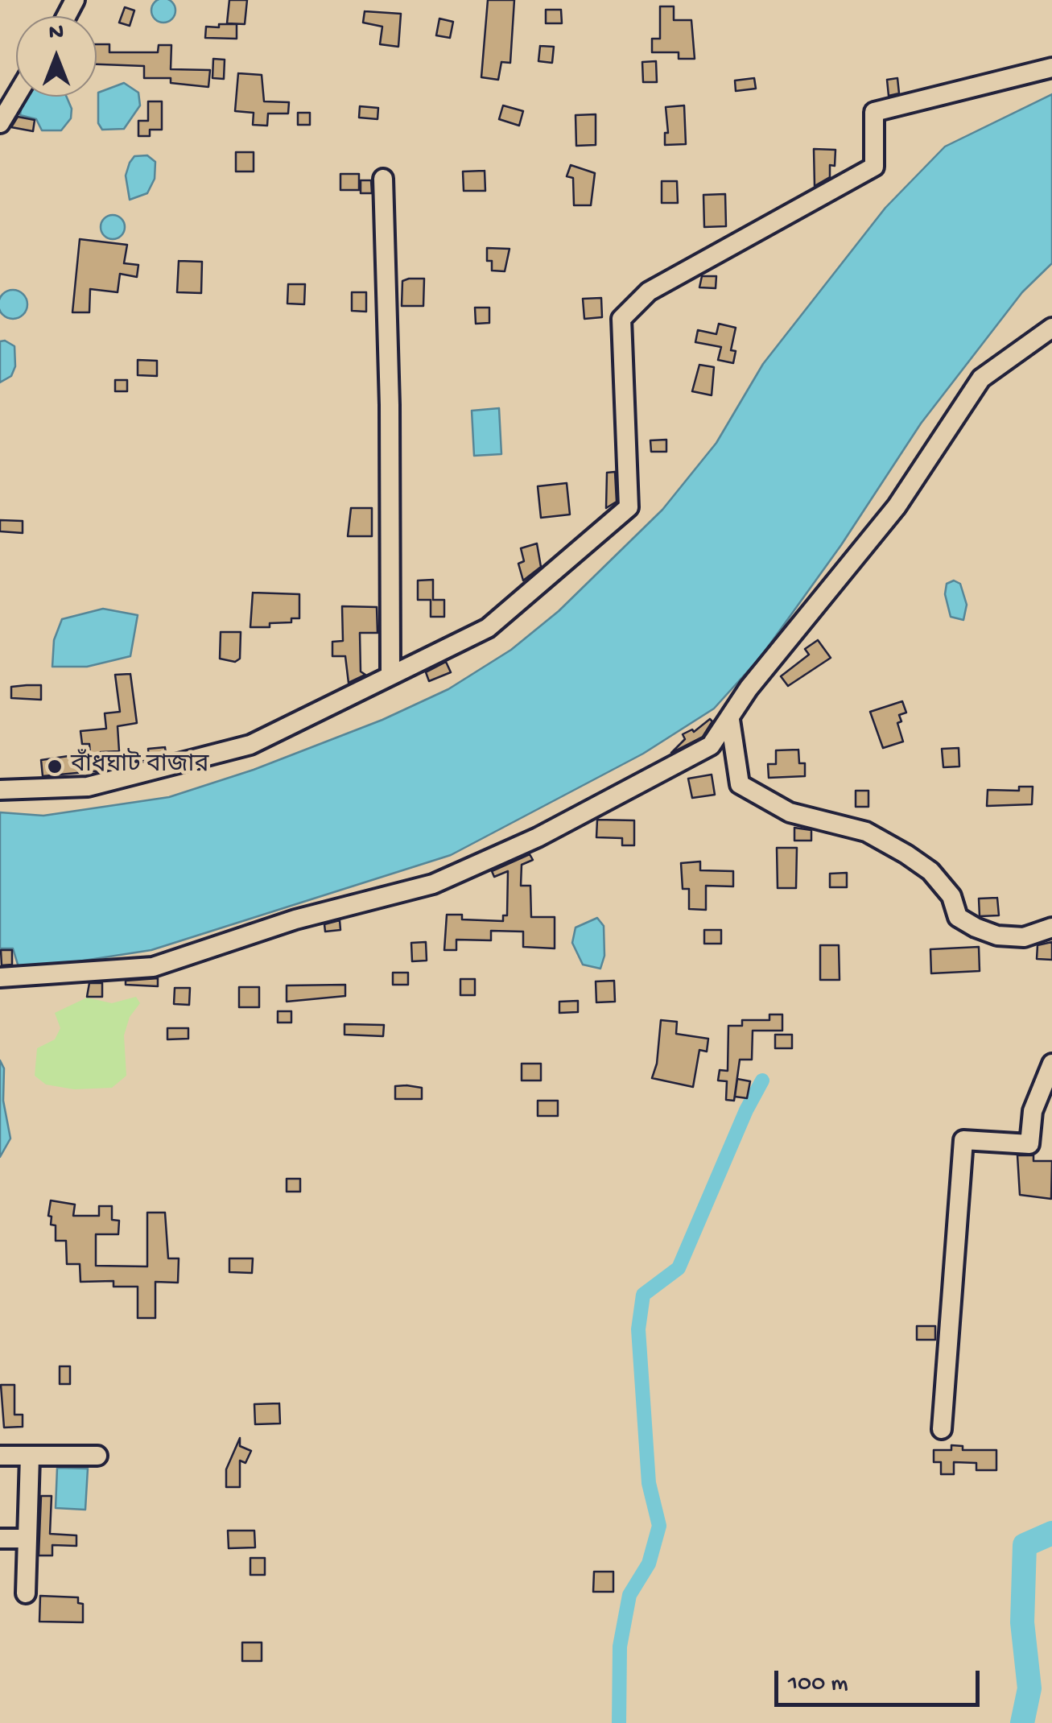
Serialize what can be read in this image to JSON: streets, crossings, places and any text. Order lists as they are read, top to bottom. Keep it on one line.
{"places":["বাঁধঘাট বাজার"],"scale_bar":"100 m","north":"top"}
